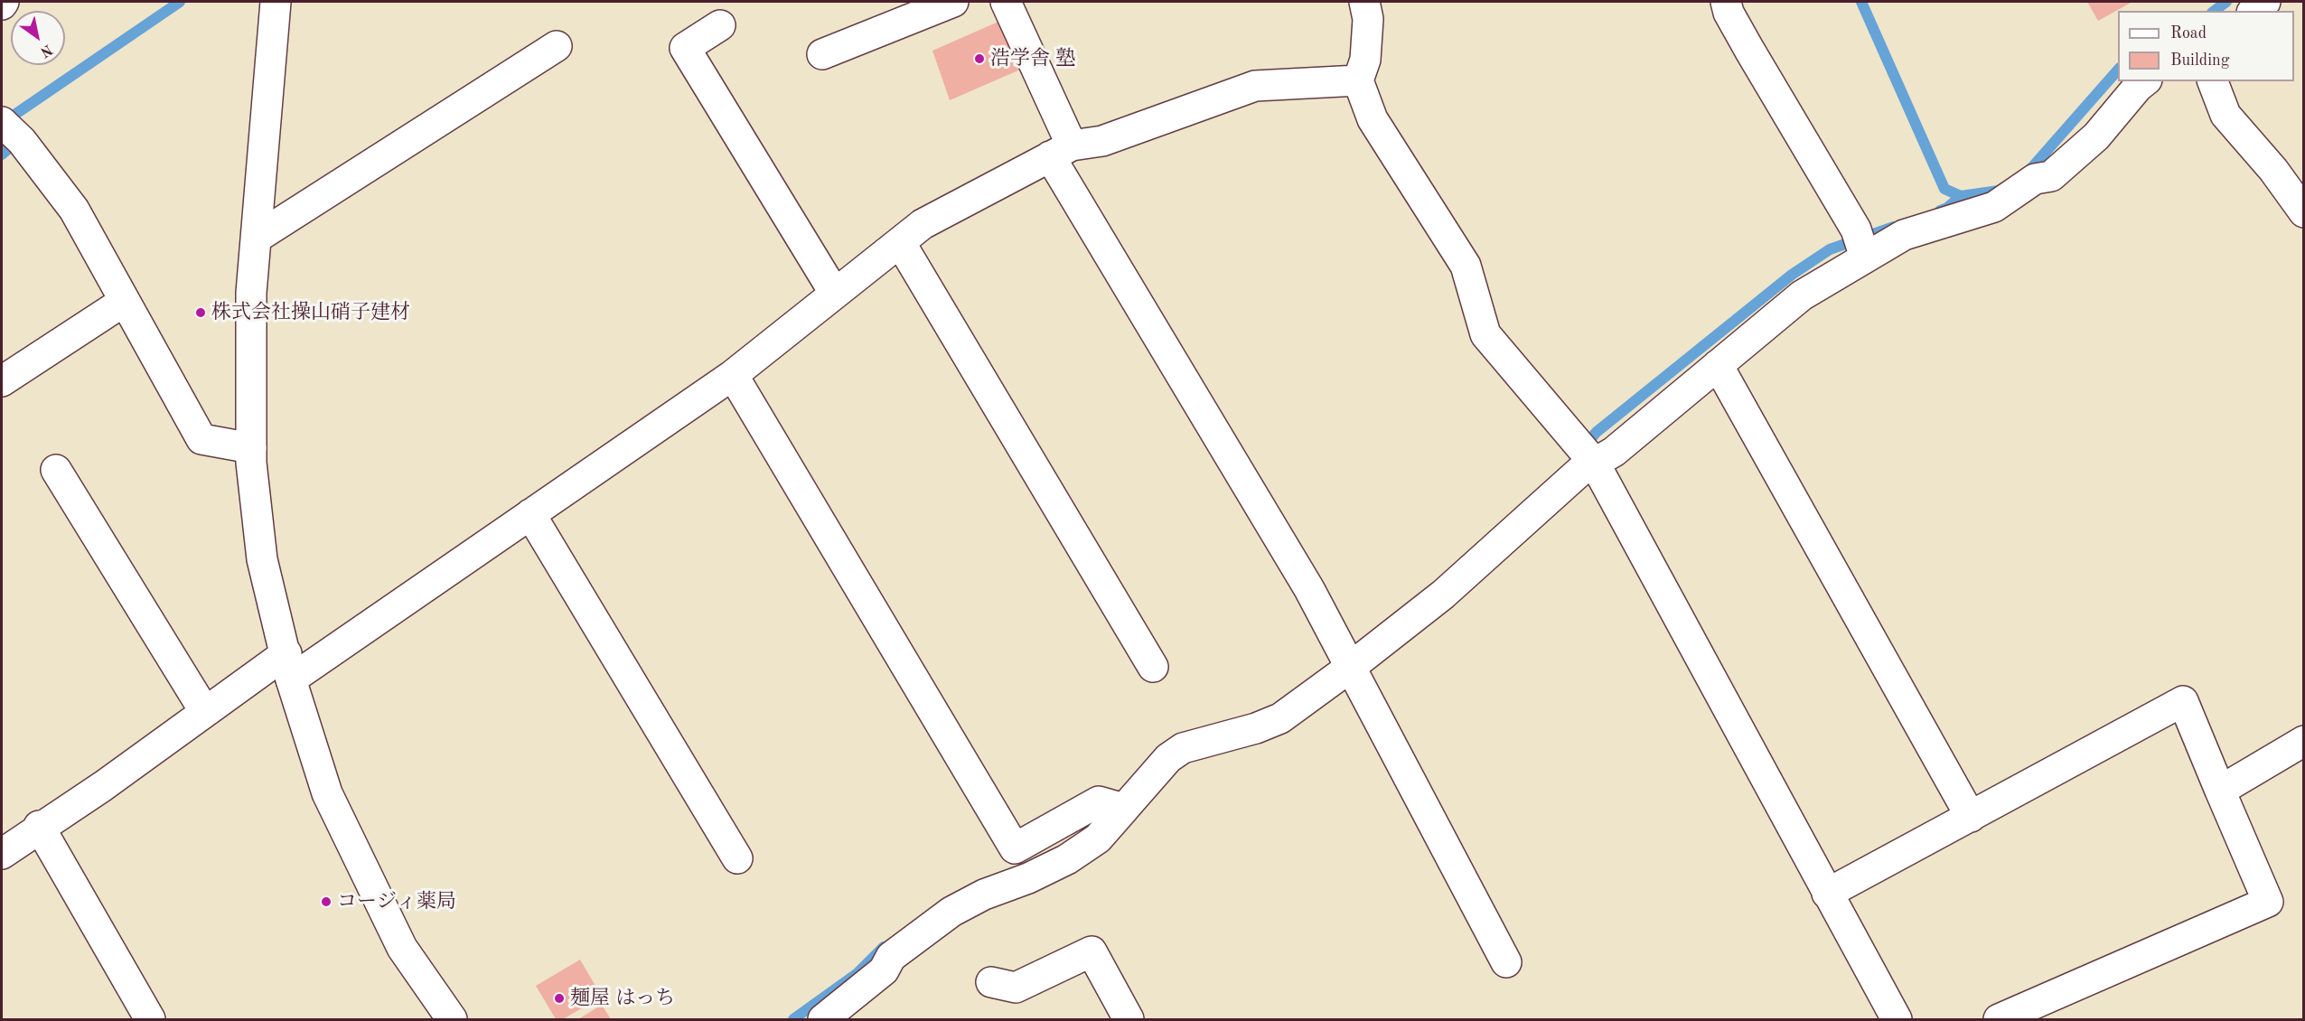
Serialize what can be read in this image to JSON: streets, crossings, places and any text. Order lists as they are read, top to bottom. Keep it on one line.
{"places":["浩学舎 塾","株式会社操山硝子建材","コージィ薬局","麺屋 はっち"],"legend":["Road","Building"],"north":"bottom right"}
